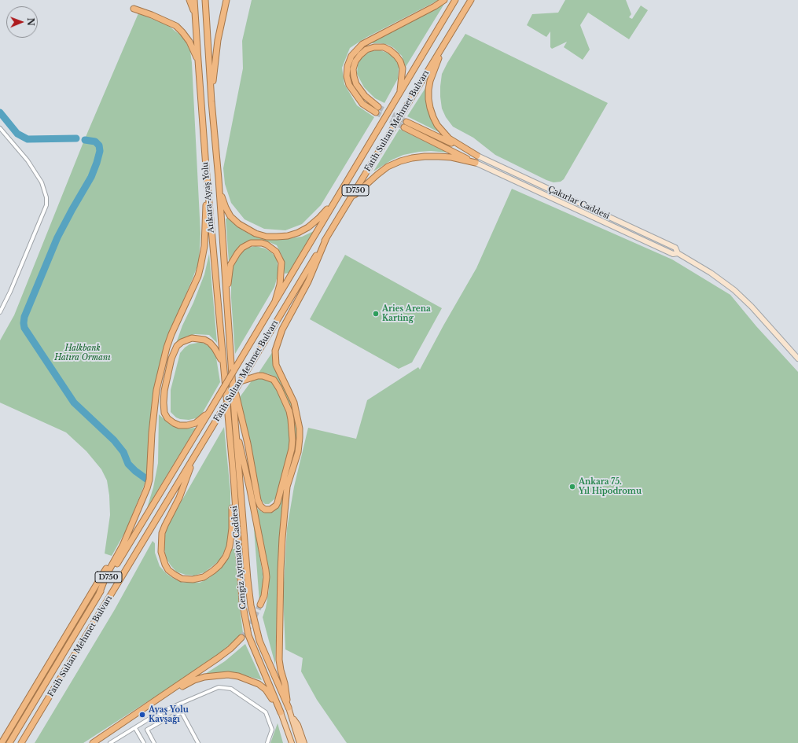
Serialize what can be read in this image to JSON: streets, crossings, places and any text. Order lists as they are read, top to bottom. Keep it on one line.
{"streets":{"highway":["Fatih Sultan Mehmet Bulvarı","D750","Ankara-Ayaş Yolu","Cengiz Aytmatov Caddesi"],"main road":["Çakırlar Caddesi"]},"crossings":[["Ankara-Ayaş Yolu","Cengiz Aytmatov Caddesi"]],"parks":["Halkbank Hatıra Ormanı"],"places":["Aries Arena Karting","Ankara 75. Yıl Hipodromu","Ayaş Yolu Kavşağı"],"north":"right"}
